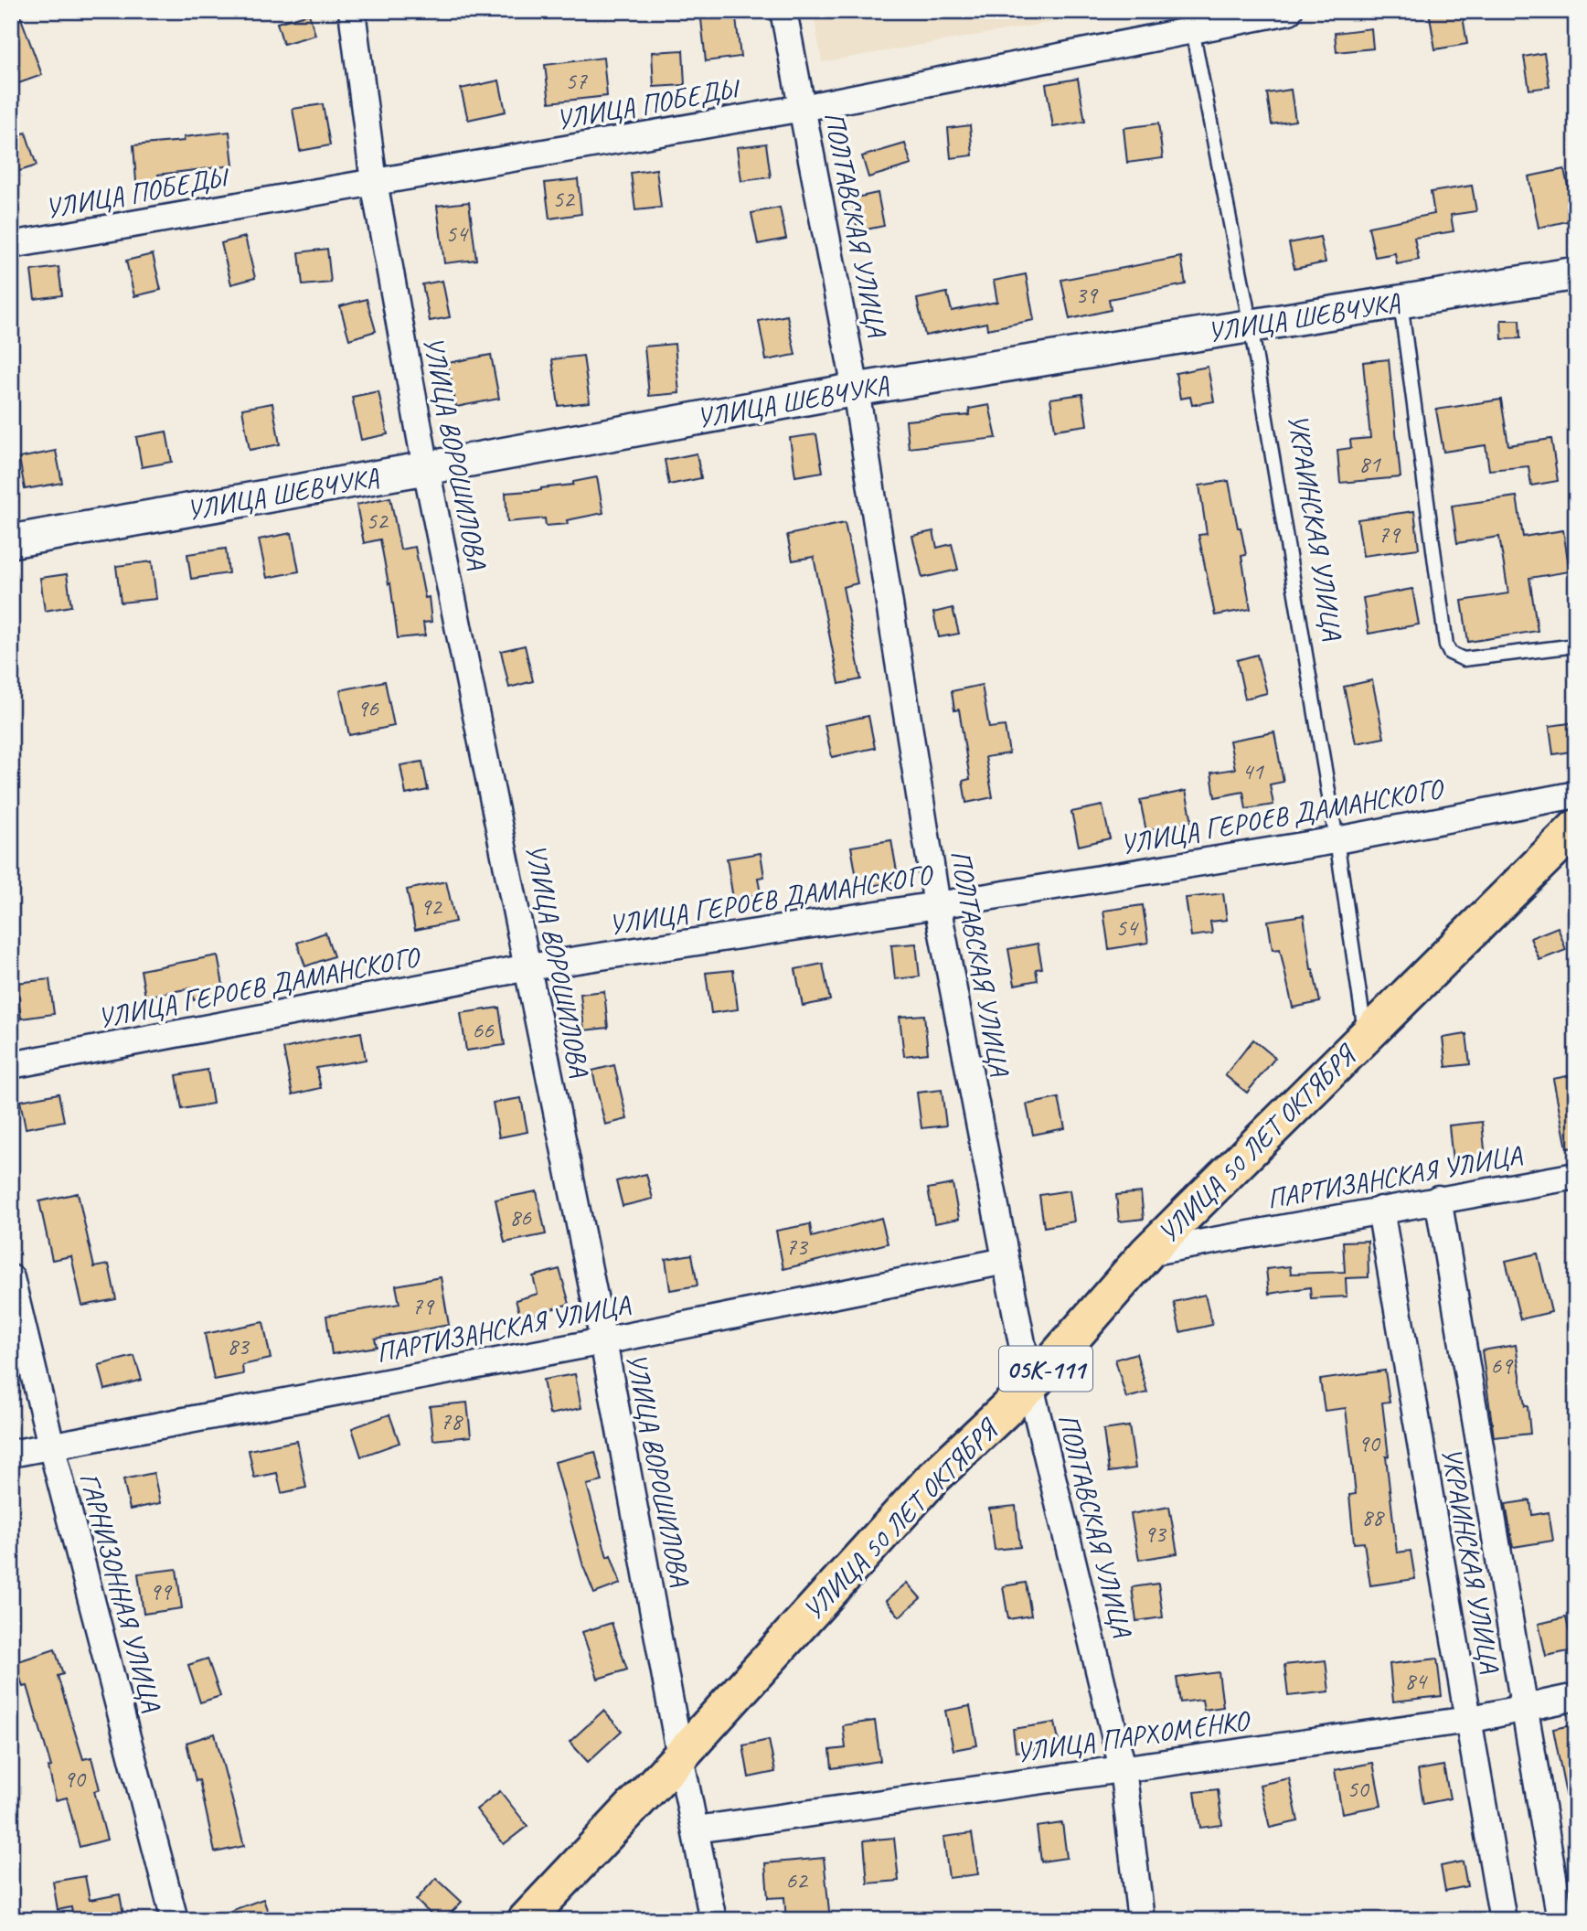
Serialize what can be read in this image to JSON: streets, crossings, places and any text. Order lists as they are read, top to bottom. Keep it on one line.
{"streets":{"main road":["УЛИЦА 50 ЛЕТ ОКТЯБРЯ","05К-111"],"street":["УЛИЦА ПОБЕДЫ","ПОЛТАВСКАЯ УЛИЦА","УЛИЦА ШЕВЧУКА","УЛИЦА ВОРОШИЛОВА","УКРАИНСКАЯ УЛИЦА","УЛИЦА ГЕРОЕВ ДАМАНСКОГО","ПАРТИЗАНСКАЯ УЛИЦА","ГАРНИЗОННАЯ УЛИЦА","УЛИЦА ПАРХОМЕНКО"]},"crossings":[["УЛИЦА ПОБЕДЫ","ПОЛТАВСКАЯ УЛИЦА"],["УЛИЦА ПОБЕДЫ","УЛИЦА ВОРОШИЛОВА"],["УЛИЦА ПОБЕДЫ","УКРАИНСКАЯ УЛИЦА"],["ПОЛТАВСКАЯ УЛИЦА","УЛИЦА ШЕВЧУКА"],["ПОЛТАВСКАЯ УЛИЦА","УЛИЦА ГЕРОЕВ ДАМАНСКОГО"],["ПОЛТАВСКАЯ УЛИЦА","УЛИЦА 50 ЛЕТ ОКТЯБРЯ"],["ПОЛТАВСКАЯ УЛИЦА","ПАРТИЗАНСКАЯ УЛИЦА"],["ПОЛТАВСКАЯ УЛИЦА","УЛИЦА ПАРХОМЕНКО"],["УЛИЦА ШЕВЧУКА","УЛИЦА ВОРОШИЛОВА"],["УЛИЦА ШЕВЧУКА","УКРАИНСКАЯ УЛИЦА"],["УЛИЦА ВОРОШИЛОВА","УЛИЦА ГЕРОЕВ ДАМАНСКОГО"],["УЛИЦА ВОРОШИЛОВА","УЛИЦА 50 ЛЕТ ОКТЯБРЯ"],["УЛИЦА ВОРОШИЛОВА","ПАРТИЗАНСКАЯ УЛИЦА"],["УЛИЦА ВОРОШИЛОВА","УЛИЦА ПАРХОМЕНКО"],["УКРАИНСКАЯ УЛИЦА","УЛИЦА ГЕРОЕВ ДАМАНСКОГО"],["УКРАИНСКАЯ УЛИЦА","УЛИЦА 50 ЛЕТ ОКТЯБРЯ"],["УКРАИНСКАЯ УЛИЦА","ПАРТИЗАНСКАЯ УЛИЦА"],["УКРАИНСКАЯ УЛИЦА","УЛИЦА ПАРХОМЕНКО"],["УЛИЦА 50 ЛЕТ ОКТЯБРЯ","ПАРТИЗАНСКАЯ УЛИЦА"],["ПАРТИЗАНСКАЯ УЛИЦА","ГАРНИЗОННАЯ УЛИЦА"]],"house_numbers":["57","52","54","39","81","52","79","96","41","92","54","66","86","73","79","83","69","78","90","88","93","99","84","90","50","62"]}
